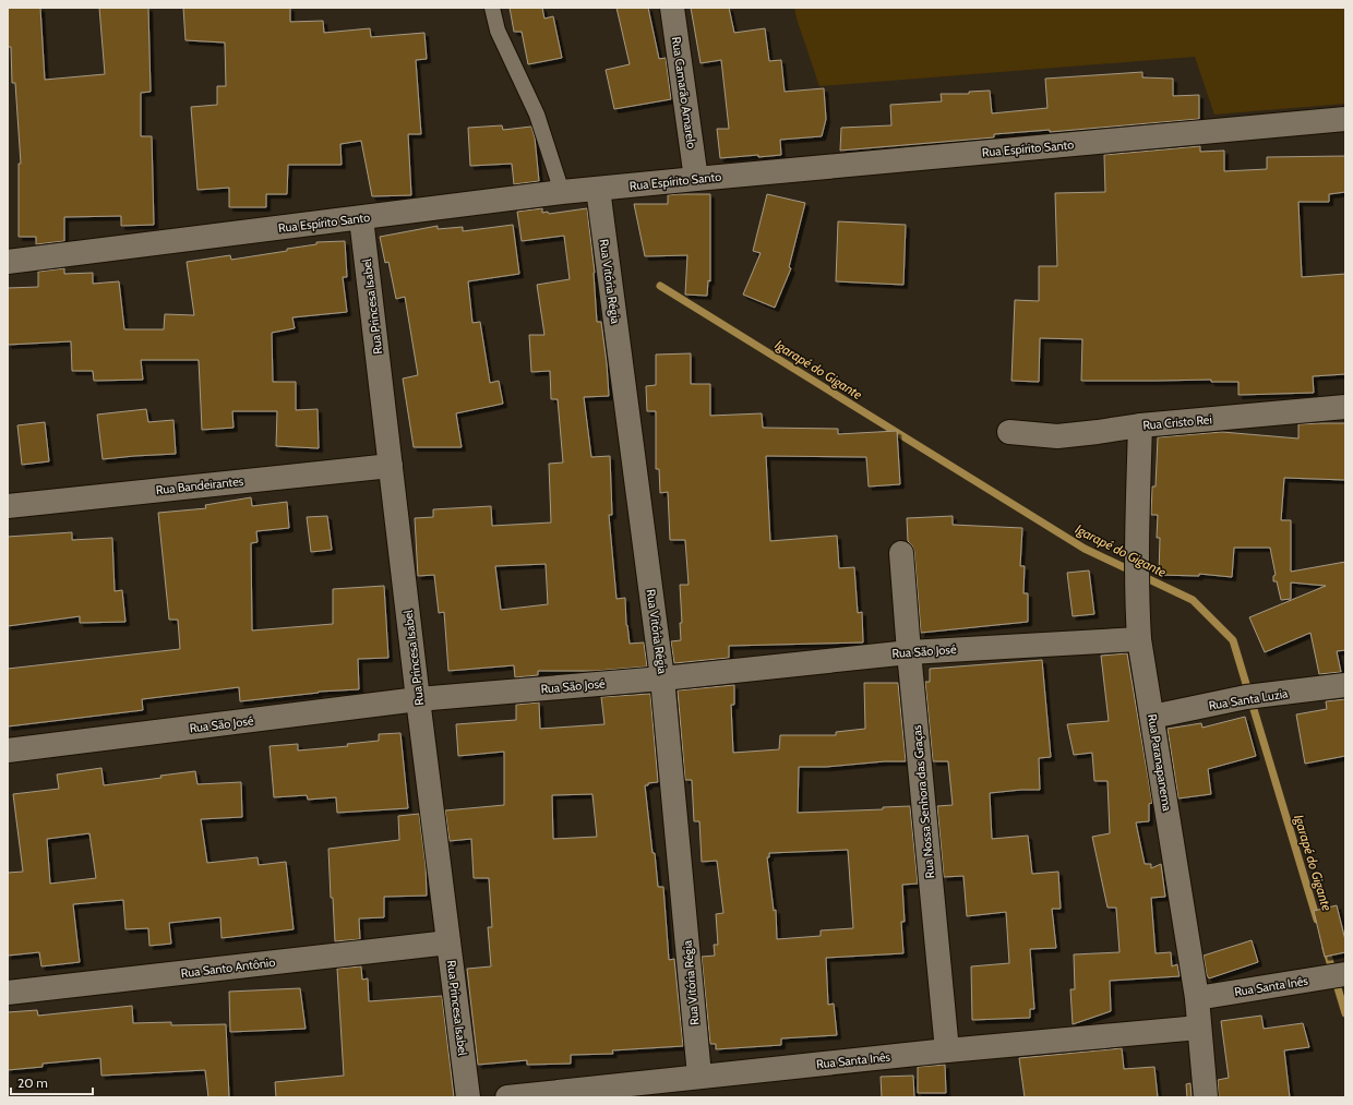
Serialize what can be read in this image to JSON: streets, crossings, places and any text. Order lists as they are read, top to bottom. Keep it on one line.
{"streets":{"street":["Rua Camarão Amarelo","Rua Espírito Santo","Rua Vitória Régia","Rua Princesa Isabel","Rua Cristo Rei","Rua Bandeirantes","Rua São José","Rua Santa Luzia","Rua Paranapanema","Rua Nossa Senhora das Graças","Rua Santo Antônio","Rua Santa Inês"]},"crossings":[["Rua Camarão Amarelo","Rua Espírito Santo"],["Rua Espírito Santo","Rua Vitória Régia"],["Rua Espírito Santo","Rua Princesa Isabel"],["Rua Vitória Régia","Rua São José"],["Rua Vitória Régia","Rua Santa Inês"],["Rua Princesa Isabel","Rua Bandeirantes"],["Rua Princesa Isabel","Rua São José"],["Rua Princesa Isabel","Rua Santo Antônio"],["Rua Cristo Rei","Rua Paranapanema"],["Rua São José","Rua Paranapanema"],["Rua São José","Rua Nossa Senhora das Graças"],["Rua Santa Luzia","Rua Paranapanema"],["Rua Paranapanema","Rua Santa Inês"],["Rua Nossa Senhora das Graças","Rua Santa Inês"]],"water":["Igarapé do Gigante"],"scale_bar":"20 m"}
